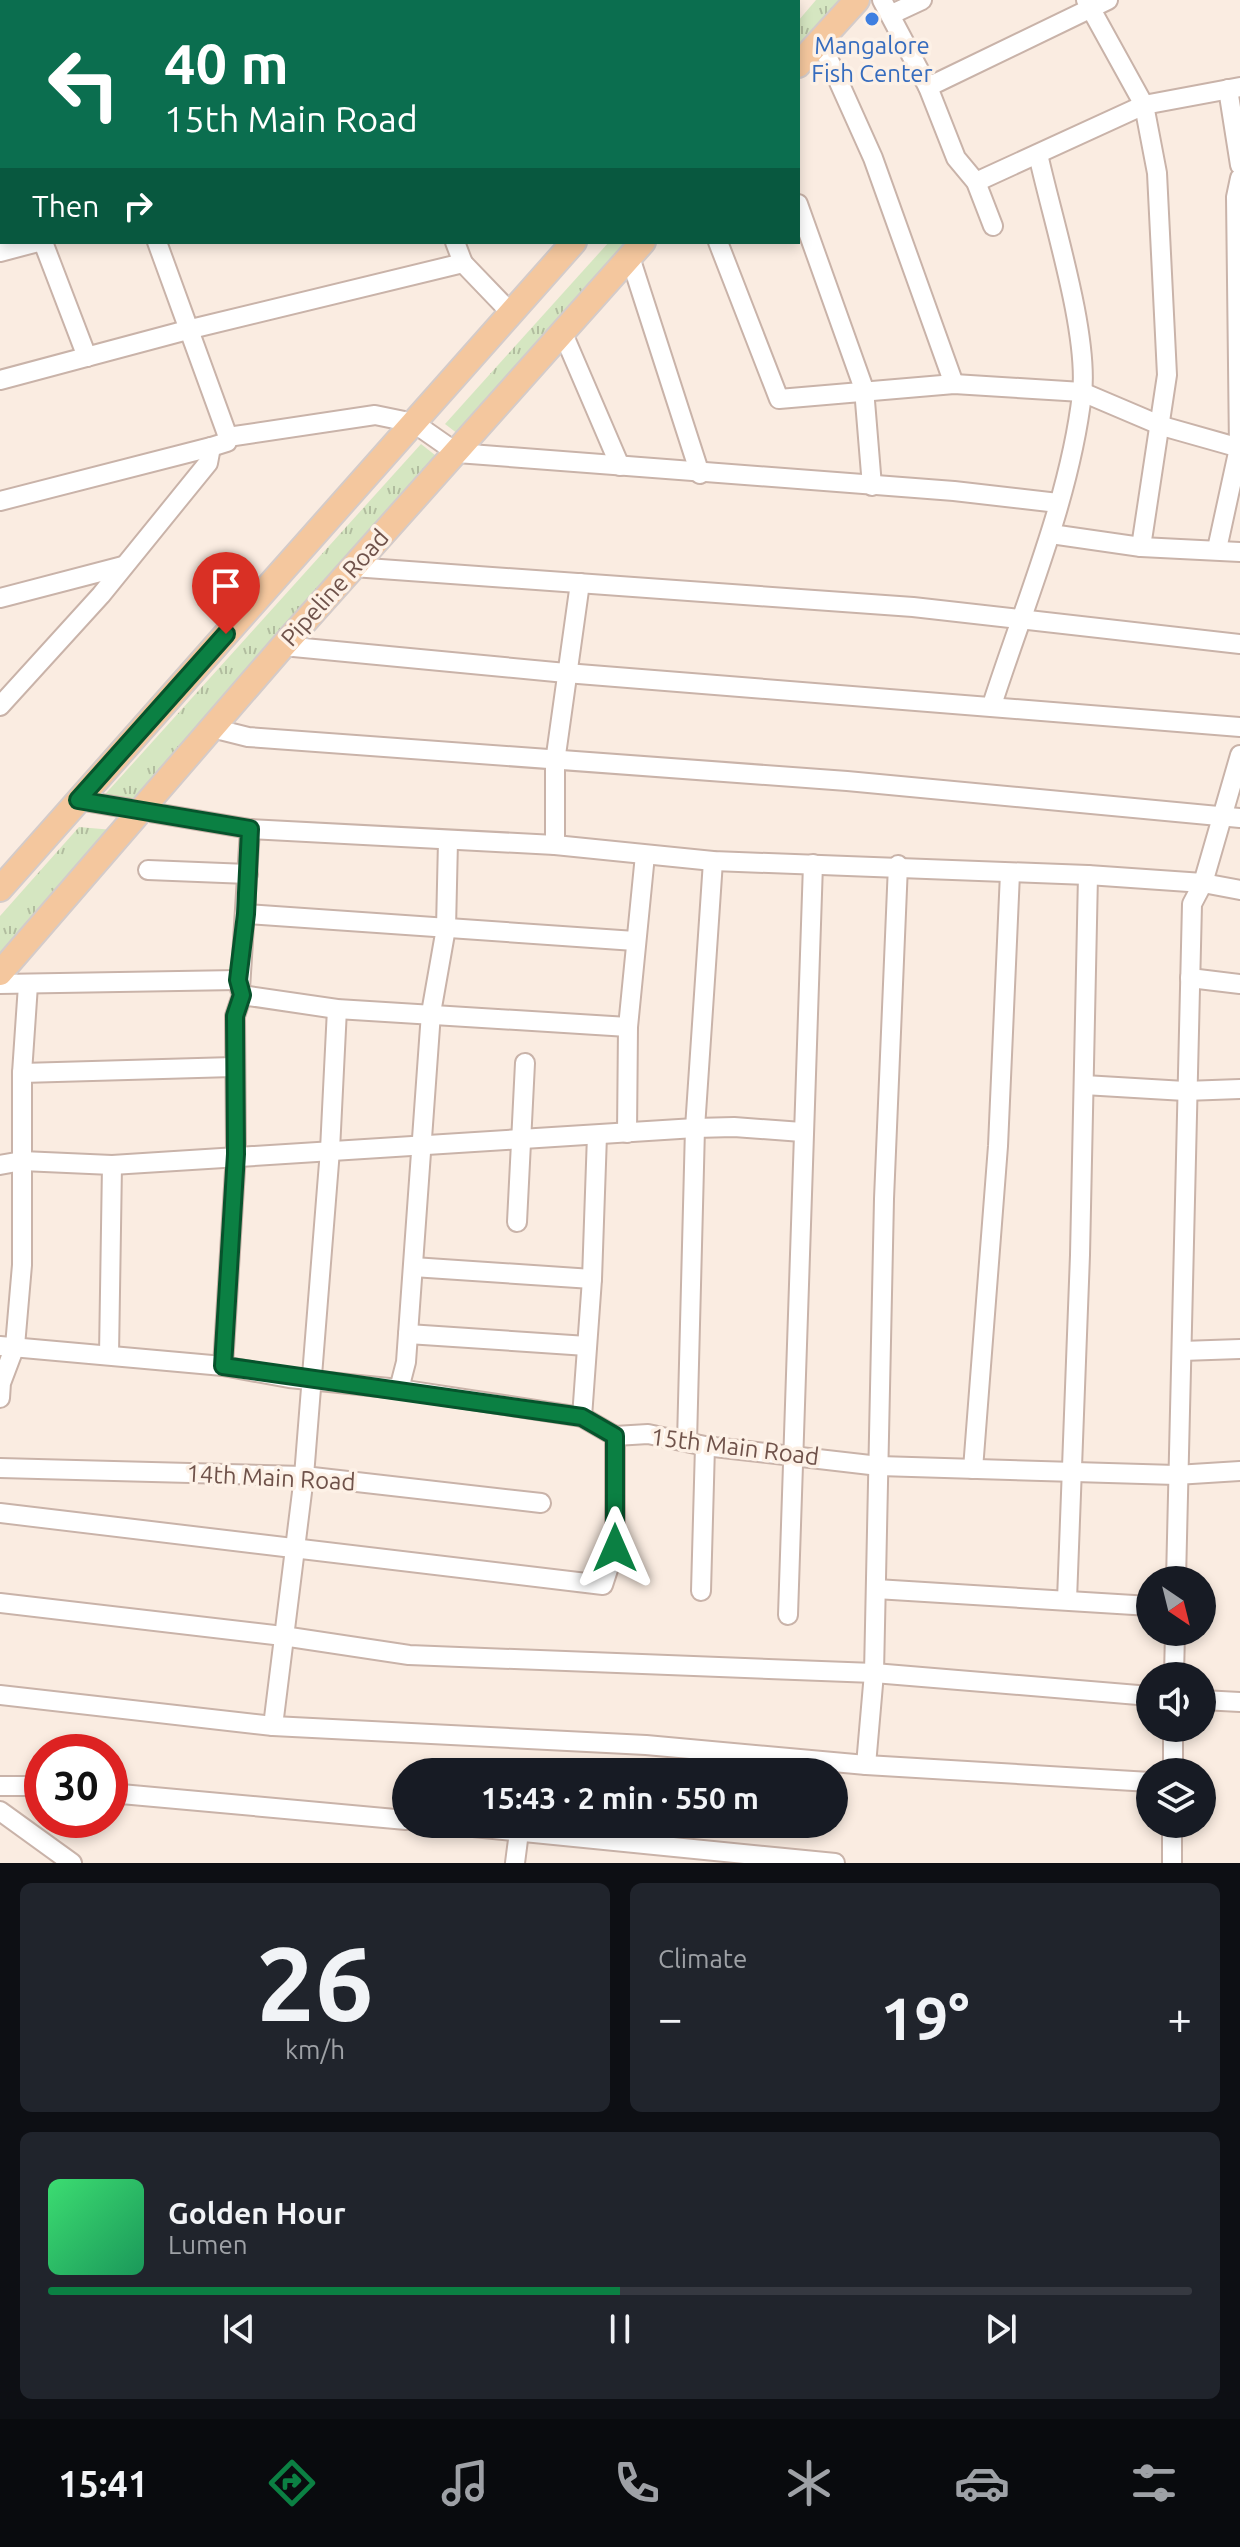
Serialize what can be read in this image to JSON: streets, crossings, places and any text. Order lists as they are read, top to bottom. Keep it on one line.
{"streets":{"main road":["Pipeline Road"],"street":["15th Main Road","14th Main Road"]},"places":["Mangalore Fish Center"],"north":"bottom right","page":{"turn":["40 m","15th Main Road"],"then":"Then","limit":"30","trip":"15:43 · 2 min · 550 m","tile":[["26","km/h"],"Climate"],"heat":["−","19°","+"],"song":["Golden Hour","Lumen"],"tabs":"15:41"}}
